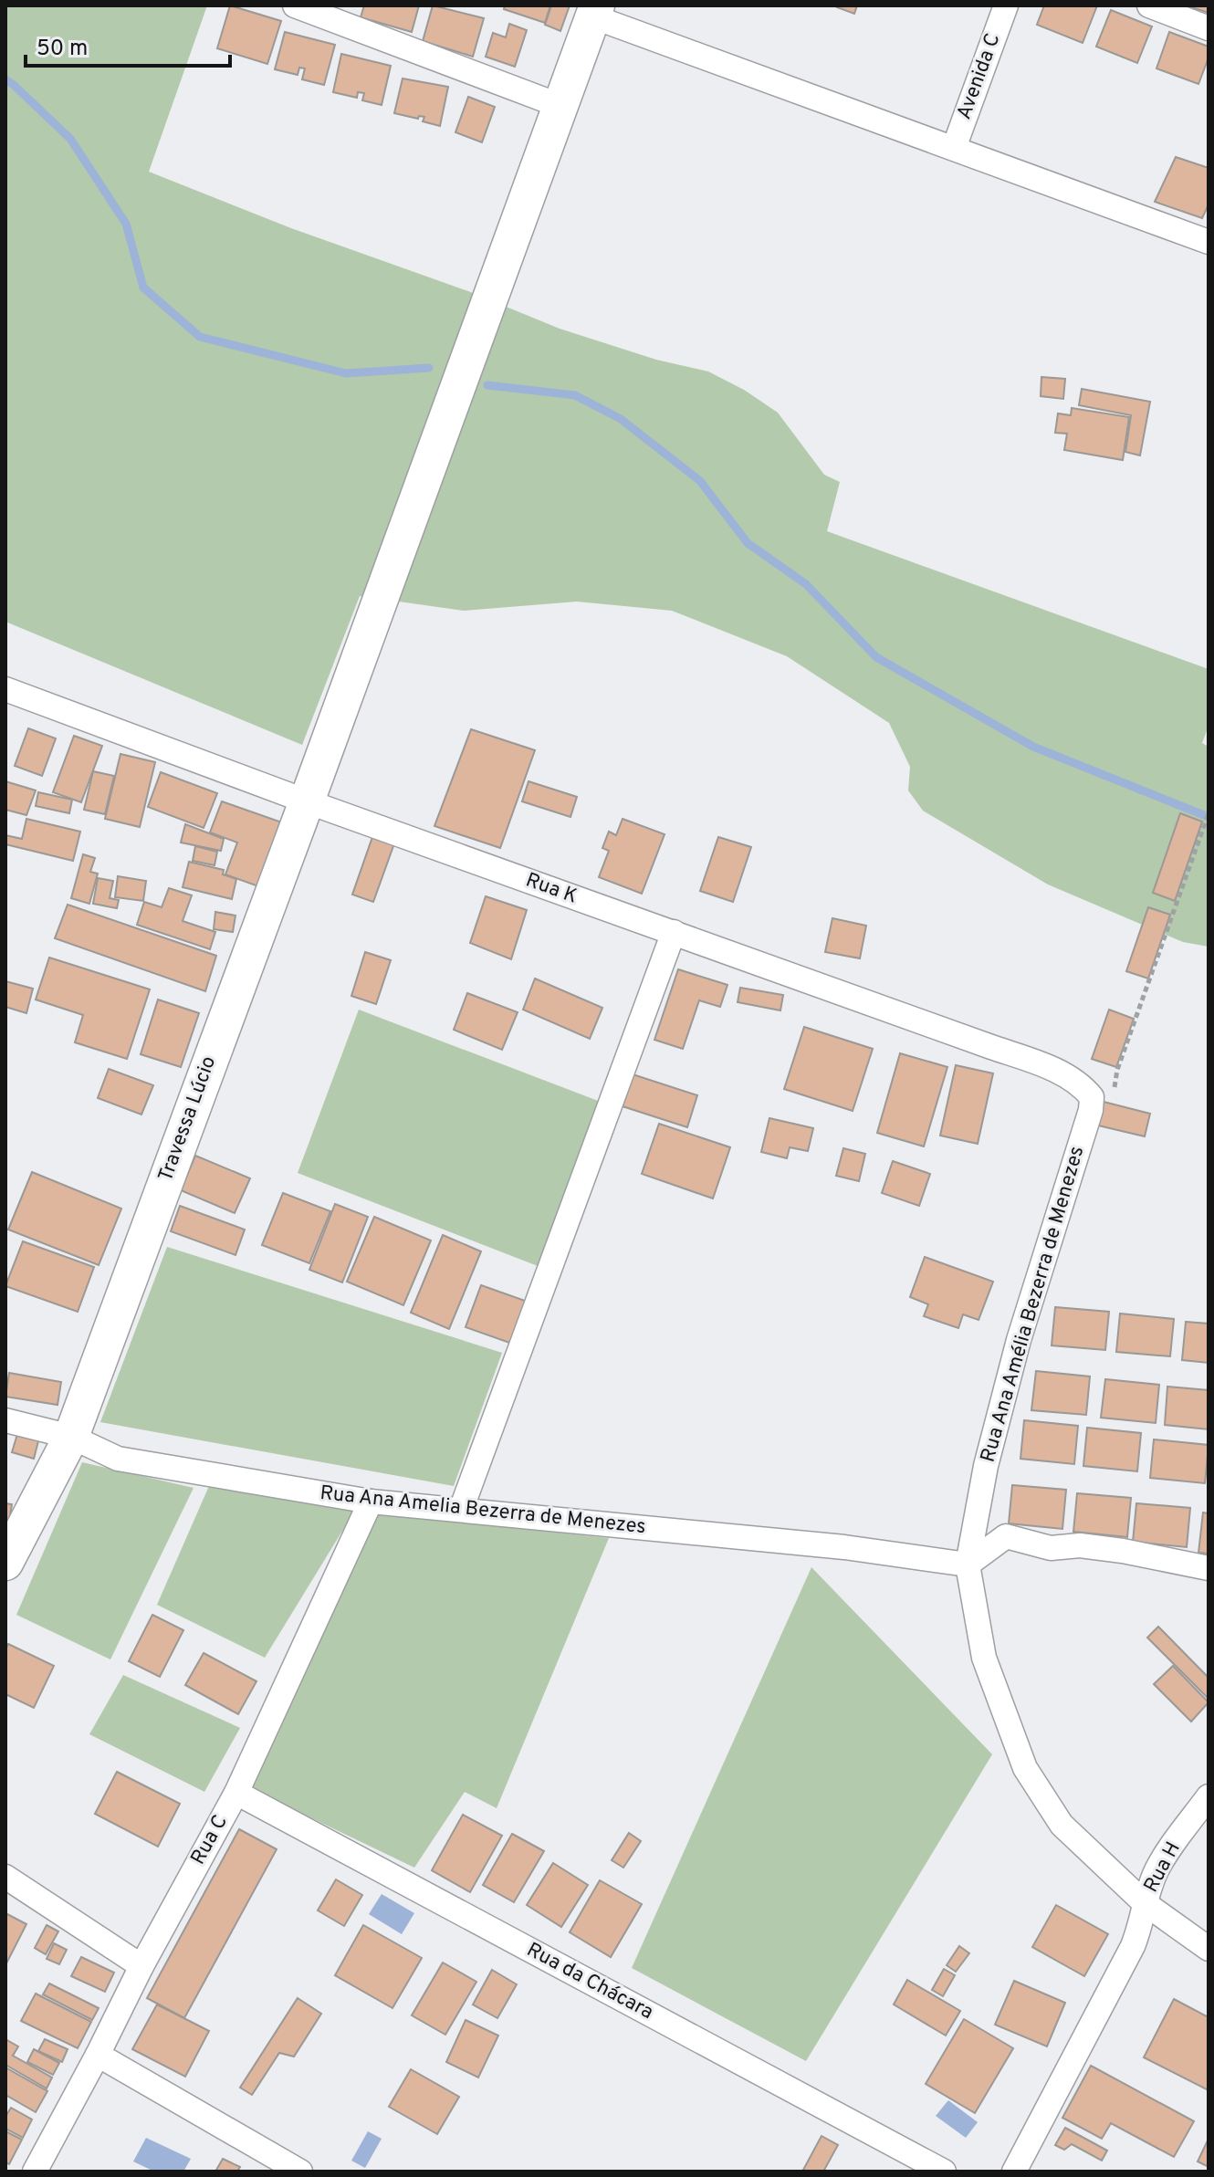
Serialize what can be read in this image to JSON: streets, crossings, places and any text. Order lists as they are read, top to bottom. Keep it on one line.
{"streets":{"street":["Avenida C","Rua K","Travessa Lúcio","Rua Ana Amélia Bezerra de Menezes","Rua Ana Amelia Bezerra de Menezes","Rua C","Rua H","Rua da Chácara"]},"crossings":[["Rua K","Travessa Lúcio"],["Rua K","Rua Ana Amélia Bezerra de Menezes"],["Travessa Lúcio","Rua Ana Amelia Bezerra de Menezes"],["Rua Ana Amélia Bezerra de Menezes","Rua Ana Amelia Bezerra de Menezes"],["Rua Ana Amélia Bezerra de Menezes","Rua H"],["Rua Ana Amelia Bezerra de Menezes","Rua C"],["Rua C","Rua da Chácara"]],"scale_bar":"50 m"}
